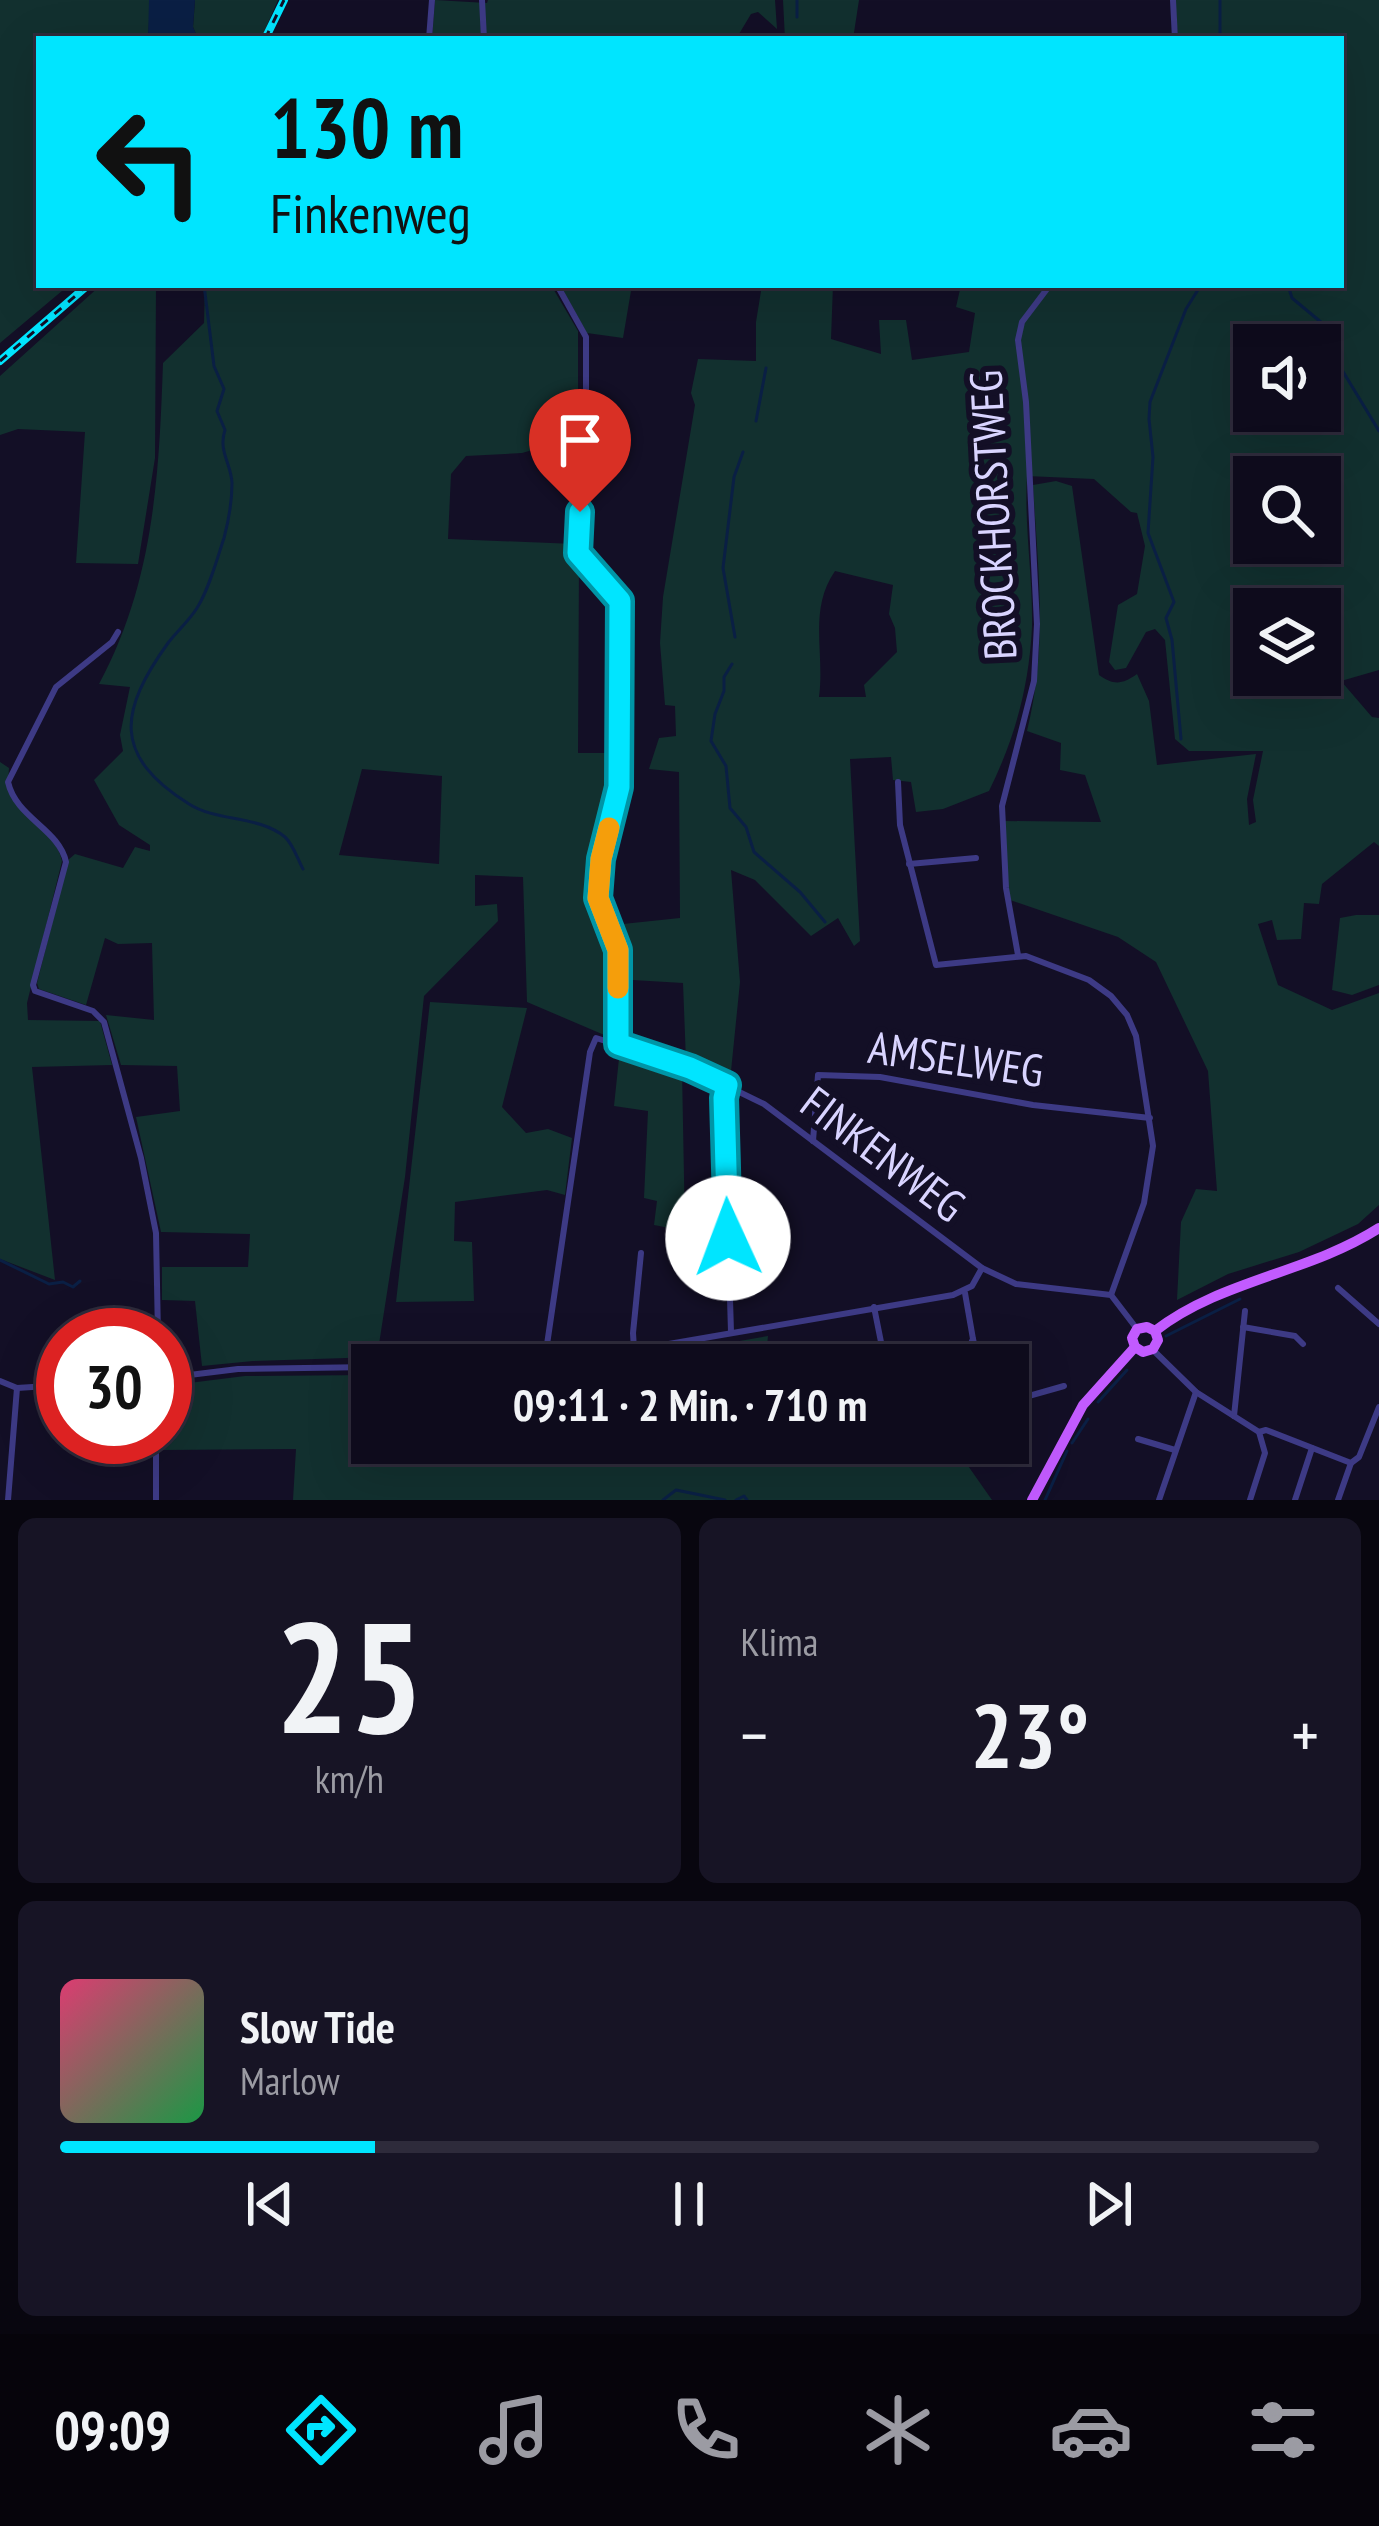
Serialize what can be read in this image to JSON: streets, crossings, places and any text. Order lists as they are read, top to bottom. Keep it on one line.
{"streets":{"street":["BROCKHORSTWEG","AMSELWEG","FINKENWEG"]},"crossings":[["AMSELWEG","FINKENWEG"]],"page":{"turn":["130 m","Finkenweg"],"limit":"30","trip":"09:11 · 2 Min. · 710 m","tile":[["25","km/h"],"Klima"],"heat":["−","23°","+"],"song":["Slow Tide","Marlow"],"tabs":"09:09"}}
